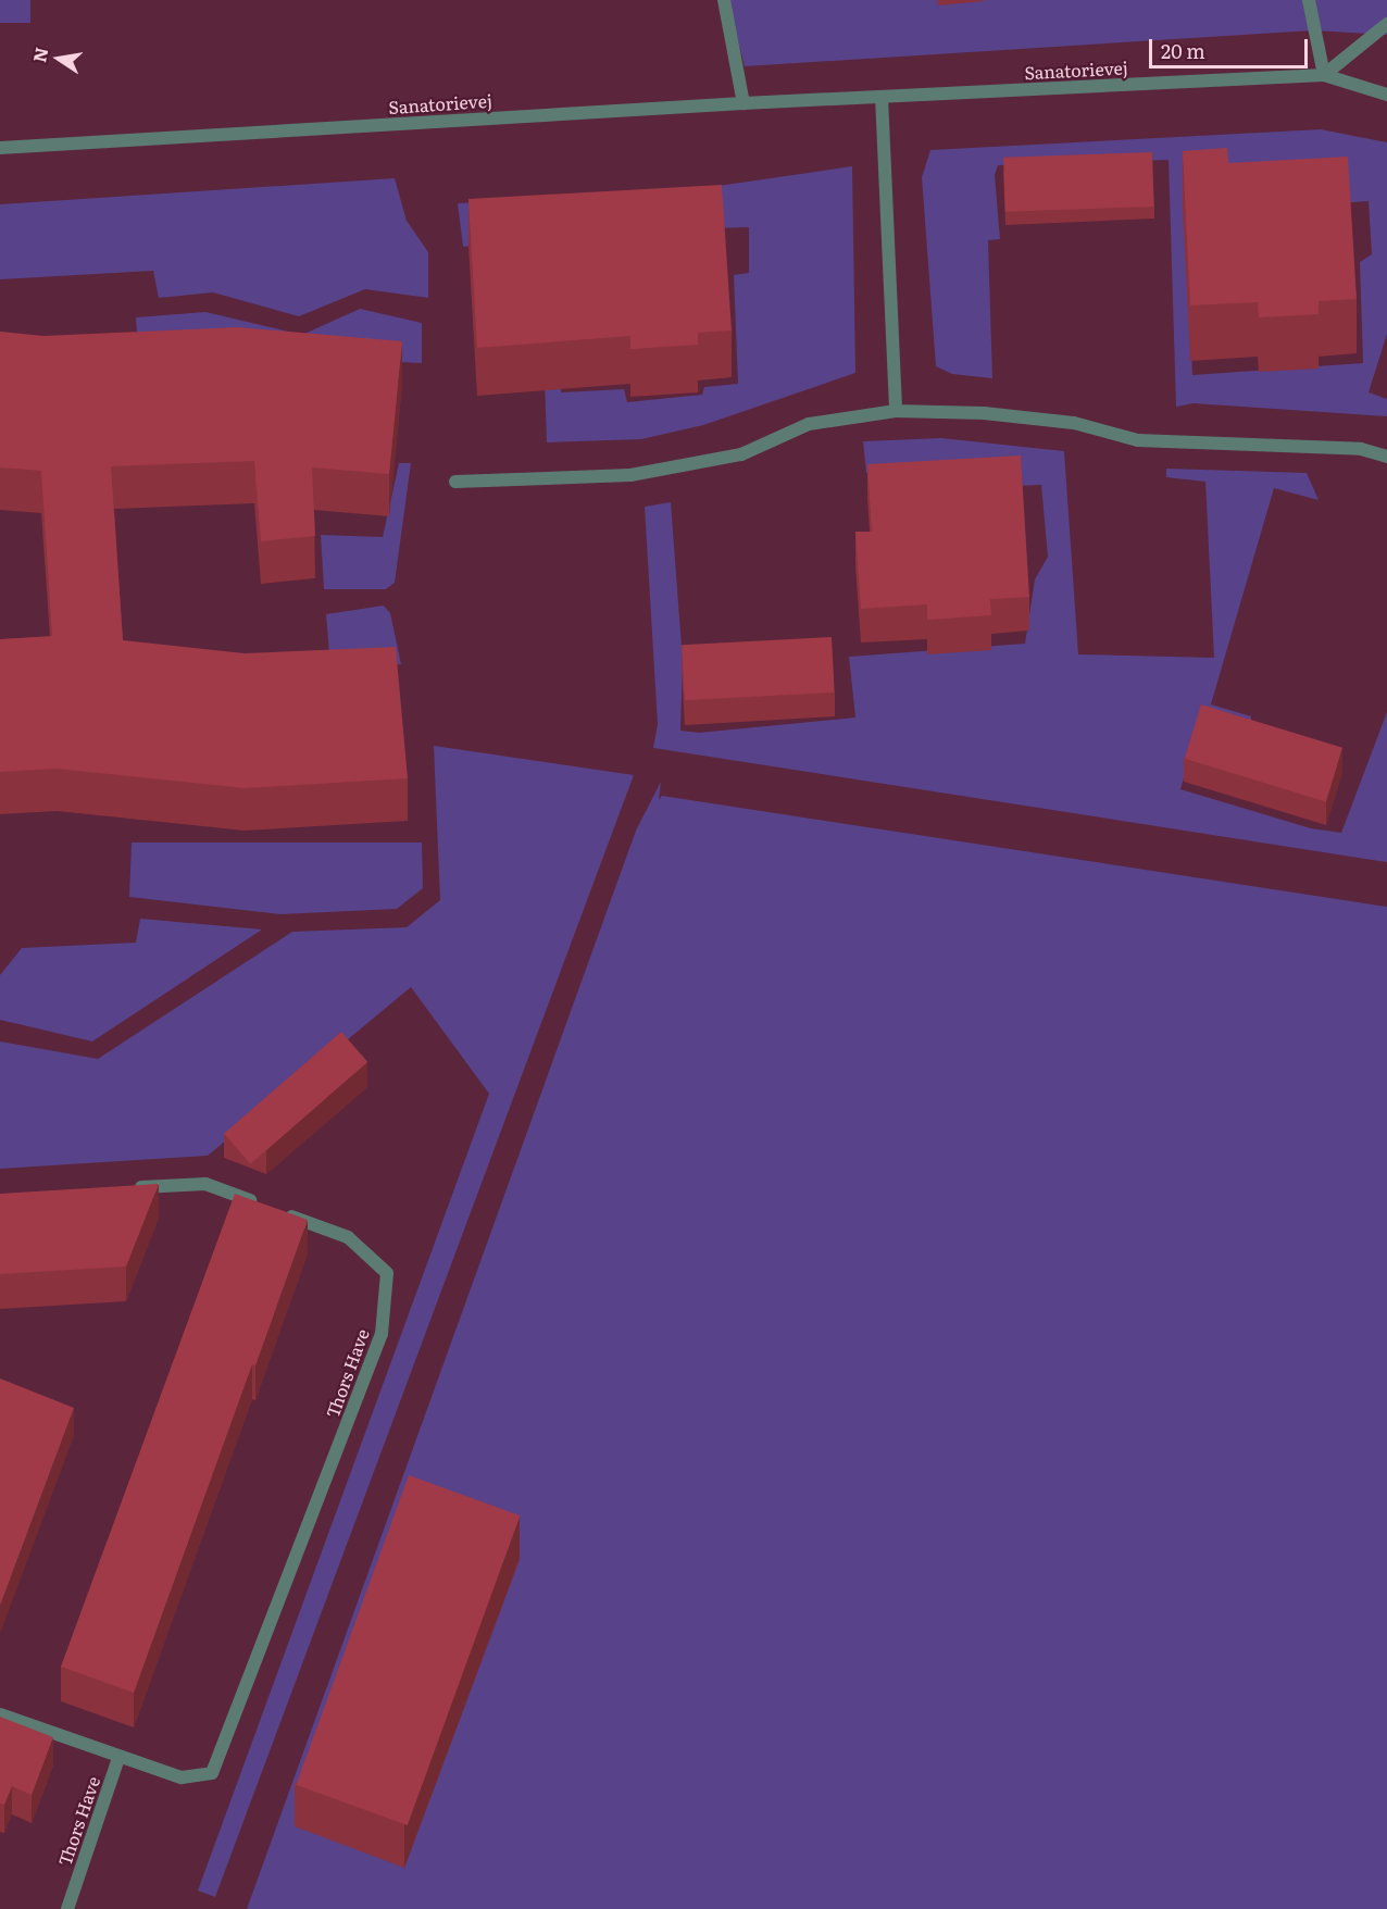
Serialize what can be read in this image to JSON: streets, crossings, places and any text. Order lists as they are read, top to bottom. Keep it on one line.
{"streets":{"street":["Sanatorievej","Thors Have"]},"scale_bar":"20 m","north":"left"}
